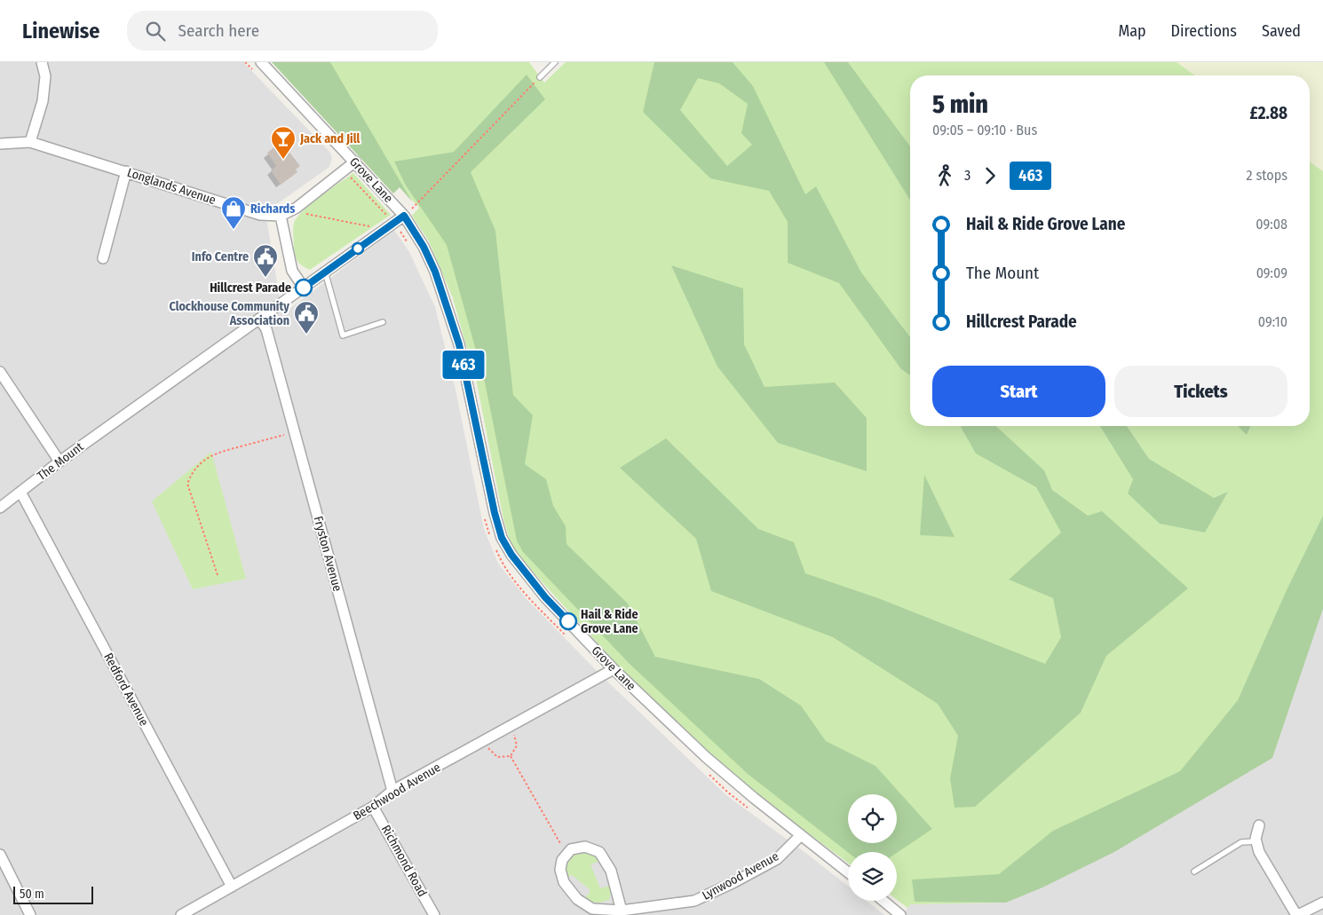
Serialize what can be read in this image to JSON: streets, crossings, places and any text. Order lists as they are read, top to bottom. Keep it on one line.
{"streets":{"street":["Grove Lane","Longlands Avenue","The Mount","Fryston Avenue","Redford Avenue","Beechwood Avenue","Richmond Road","Lynwood Avenue"]},"crossings":[["Grove Lane","The Mount"],["Grove Lane","Beechwood Avenue"],["Grove Lane","Lynwood Avenue"],["The Mount","Fryston Avenue"],["The Mount","Redford Avenue"],["Fryston Avenue","Beechwood Avenue"],["Redford Avenue","Beechwood Avenue"],["Beechwood Avenue","Richmond Road"]],"places":{"bar":["Jack and Jill"],"shop":["Richards"],"public building":["Info Centre","Clockhouse Community Association"],"other":["Hillcrest Parade","Hail & Ride Grove Lane"]},"lines":["bus line 463"],"scale_bar":"50 m","page":{"header":"Linewise","search":"Search here","nav":["Map","Directions","Saved"],"on_map":"463","heading":["5 min","09:05 – 09:10 · Bus","£2.88"],"legs":["3","463","2 stops"],"list":[{"name":"Hail & Ride Grove Lane","value":"09:08"},{"name":"The Mount","value":"09:09"},{"name":"Hillcrest Parade","value":"09:10"}],"buttons":["Start","Tickets"],"scale":"50 m"}}
